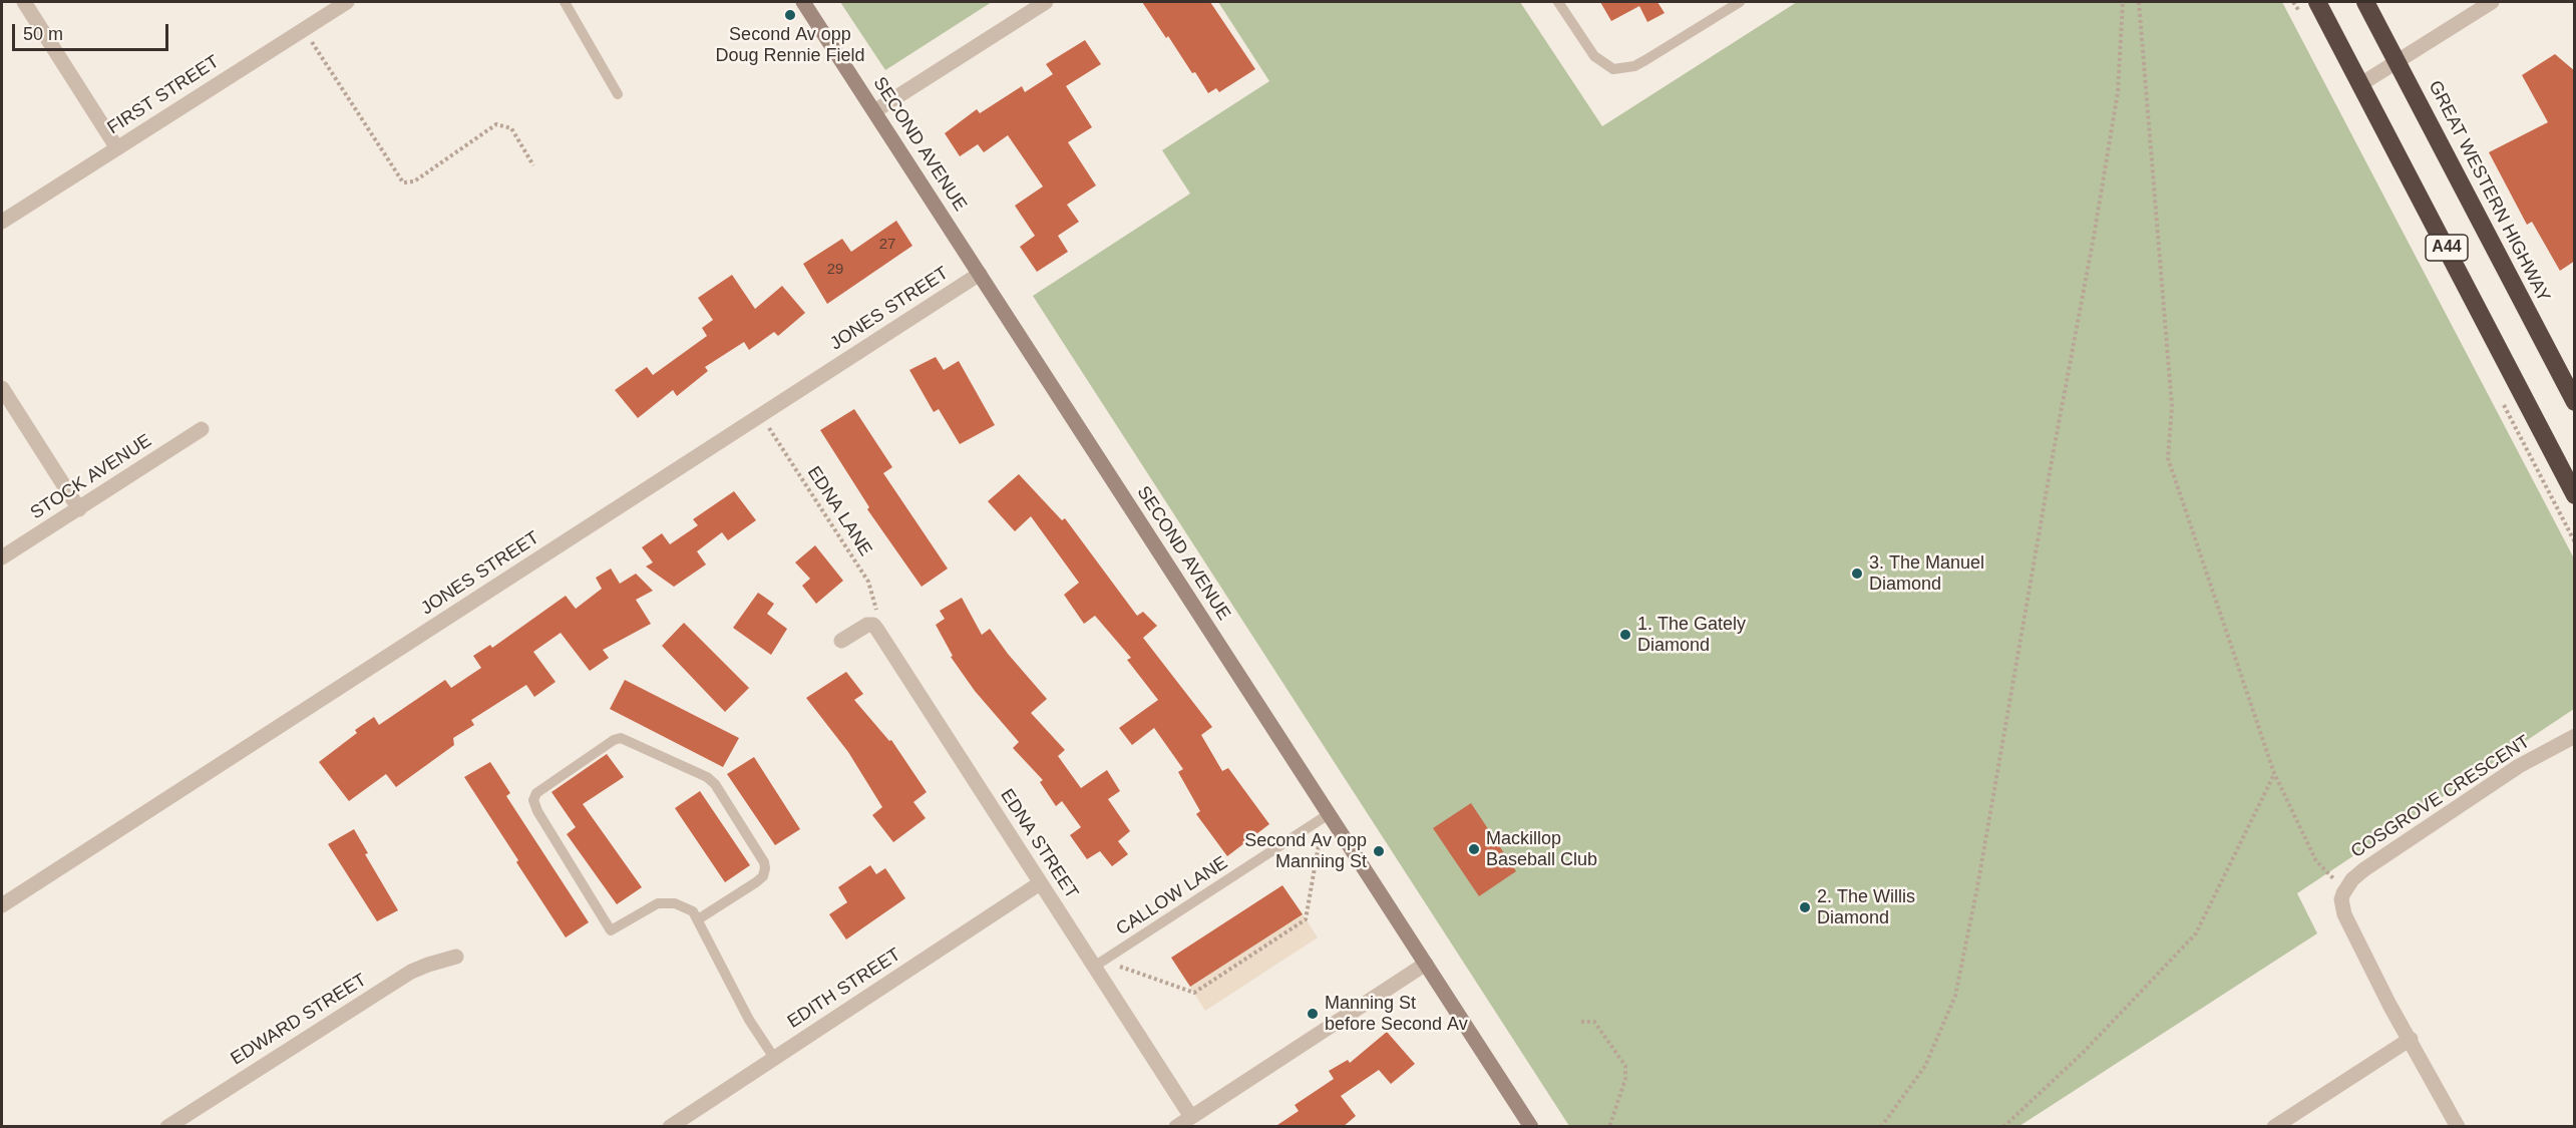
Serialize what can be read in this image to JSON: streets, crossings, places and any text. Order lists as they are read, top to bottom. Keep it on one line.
{"streets":{"highway":["GREAT WESTERN HIGHWAY","A44"],"street":["FIRST STREET","SECOND AVENUE","JONES STREET","STOCK AVENUE","COSGROVE CRESCENT","EDNA STREET","EDITH STREET","EDWARD STREET"],"lane":["CALLOW LANE"],"path":["EDNA LANE"]},"crossings":[["SECOND AVENUE","JONES STREET"],["SECOND AVENUE","CALLOW LANE"],["JONES STREET","EDNA LANE"],["EDNA LANE","EDNA STREET"],["EDNA STREET","CALLOW LANE"],["EDNA STREET","EDITH STREET"]],"places":["Second Av opp Doug Rennie Field","3. The Manuel Diamond","1. The Gately Diamond","Mackillop Baseball Club","Second Av opp Manning St","2. The Willis Diamond","Manning St before Second Av"],"house_numbers":["27","29"],"scale_bar":"50 m"}
